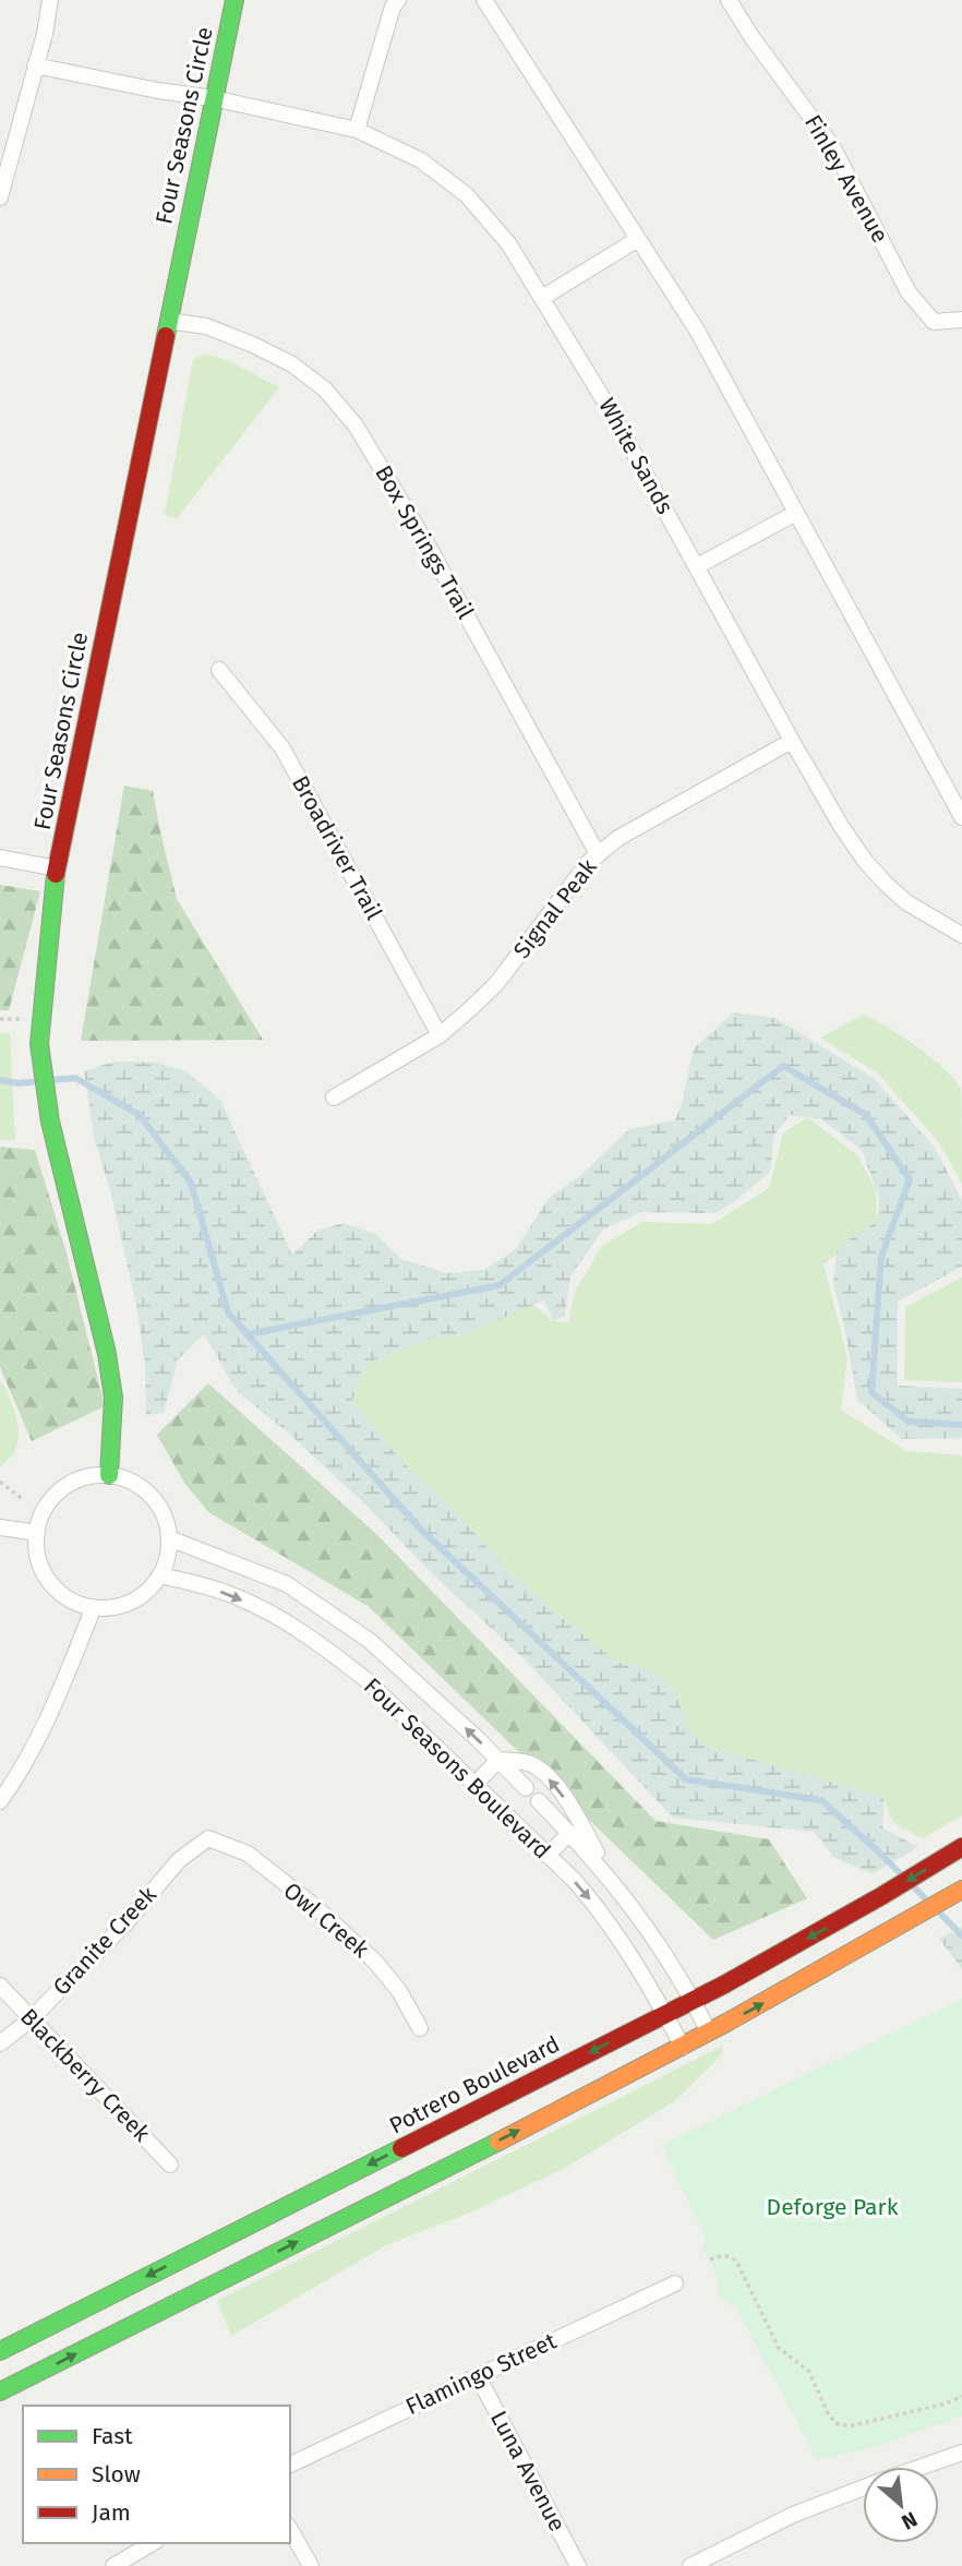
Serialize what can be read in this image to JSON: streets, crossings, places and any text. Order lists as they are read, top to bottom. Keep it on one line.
{"streets":{"street":["Four Seasons Circle","Finley Avenue","White Sands","Box Springs Trail","Broadriver Trail","Signal Peak","Four Seasons Boulevard","Owl Creek","Granite Creek","Blackberry Creek","Potrero Boulevard","Flamingo Street","Luna Avenue"]},"crossings":[["Four Seasons Circle","White Sands"],["Four Seasons Circle","Box Springs Trail"],["Four Seasons Circle","Four Seasons Boulevard"],["White Sands","Signal Peak"],["Box Springs Trail","Signal Peak"],["Broadriver Trail","Signal Peak"],["Four Seasons Boulevard","Potrero Boulevard"],["Owl Creek","Granite Creek"],["Granite Creek","Blackberry Creek"],["Flamingo Street","Luna Avenue"]],"parks":["Deforge Park"],"legend":["Fast","Slow","Jam"],"north":"bottom right"}
